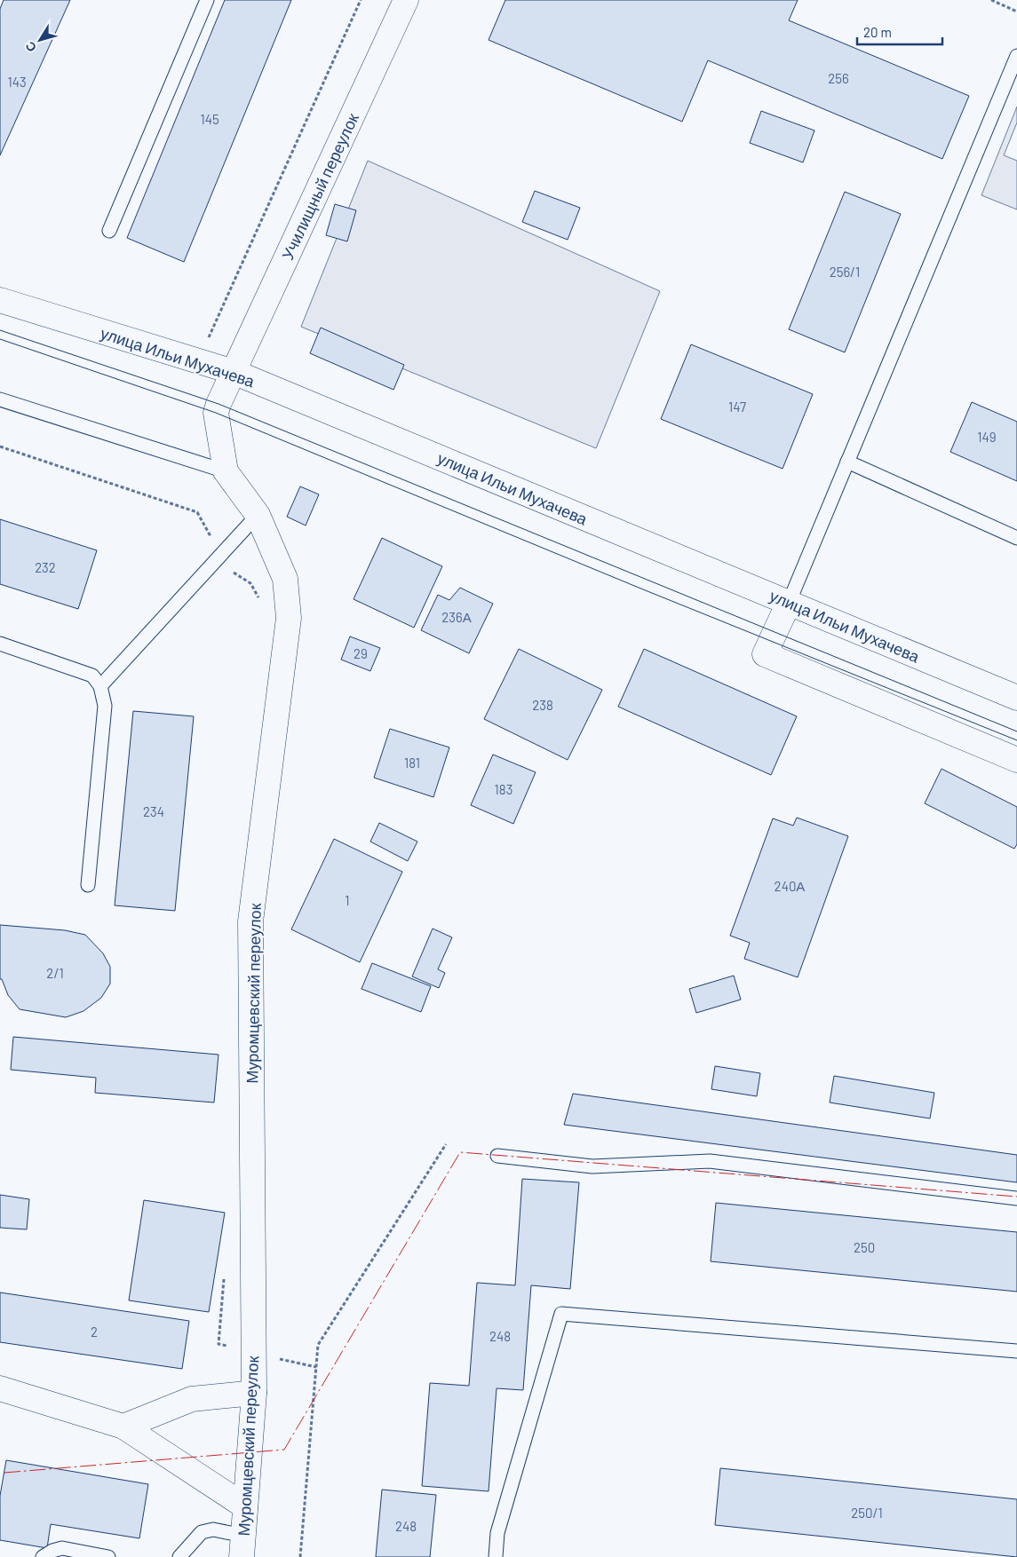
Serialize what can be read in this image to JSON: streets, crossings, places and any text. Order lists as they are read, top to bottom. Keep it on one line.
{"streets":{"street":["Училищный переулок","улица Ильи Мухачева","Муромцевский переулок"]},"crossings":[["Училищный переулок","улица Ильи Мухачева"],["Училищный переулок","Муромцевский переулок"],["улица Ильи Мухачева","Муромцевский переулок"]],"house_numbers":["256","143","145","256/1","147","149","232","236А","29","238","181","183","234","240А","1","2/1","250","2","248","250/1","248"],"scale_bar":"20 m","north":"bottom left"}
